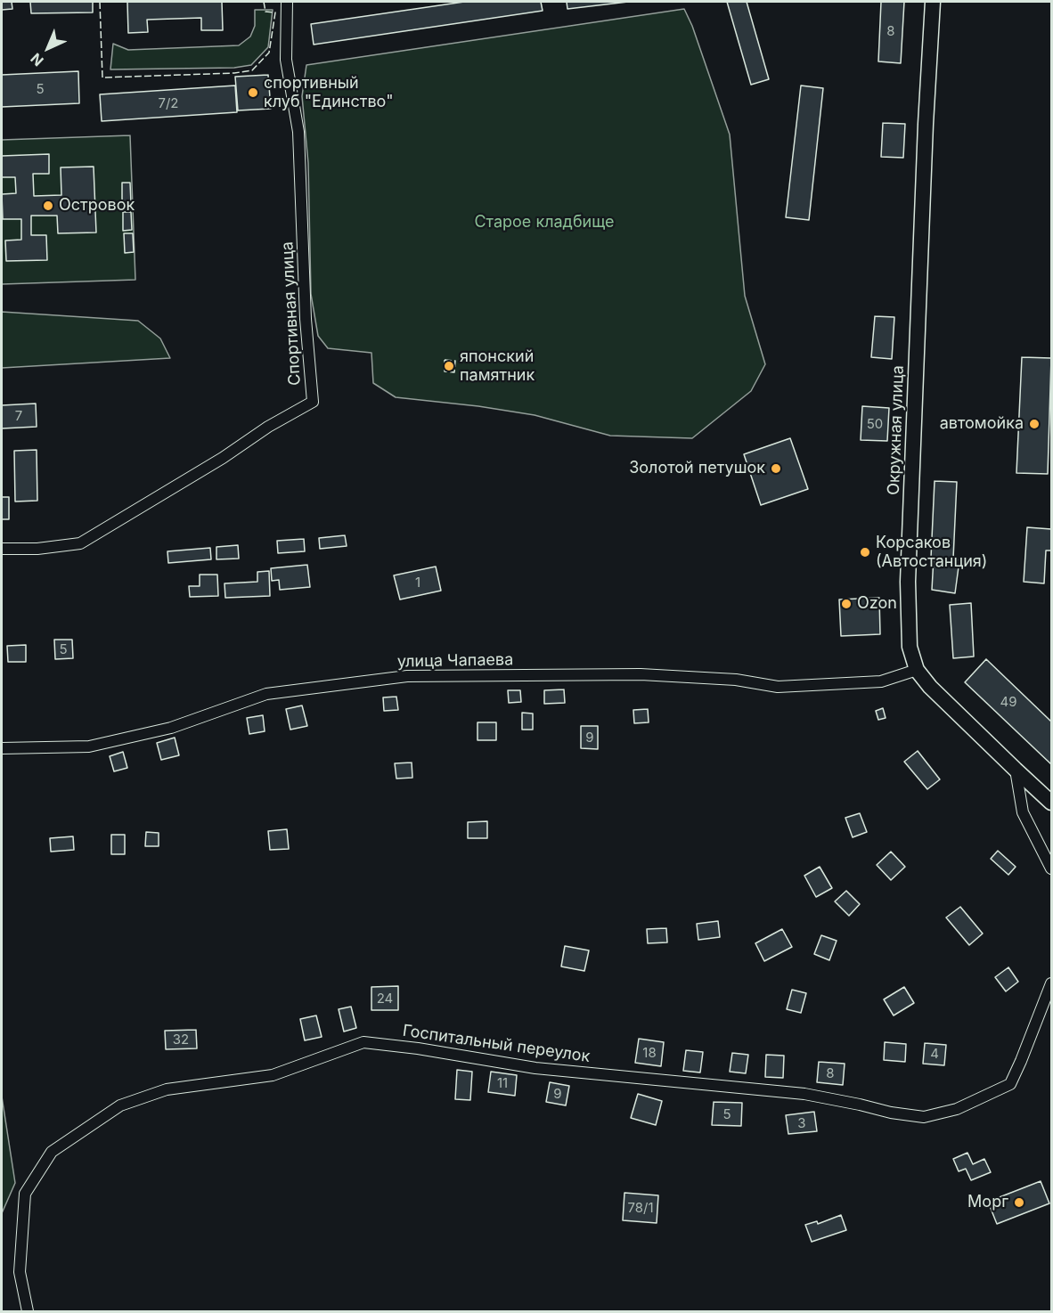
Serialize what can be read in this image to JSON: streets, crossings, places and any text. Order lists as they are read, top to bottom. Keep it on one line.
{"streets":{"main road":["Окружная улица"],"street":["Спортивная улица","улица Чапаева","Госпитальный переулок"]},"crossings":[["Окружная улица","улица Чапаева"]],"parks":["Старое кладбище"],"places":["спортивный клуб \"Единство\"","Островок","японский памятник","автомойка","Золотой петушок","Корсаков (Автостанция)","Ozon","Морг"],"house_numbers":["8","5","7/2","7","50","1","5","49","9","24","32","18","4","8","11","9","5","3","78/1"],"north":"bottom left"}
